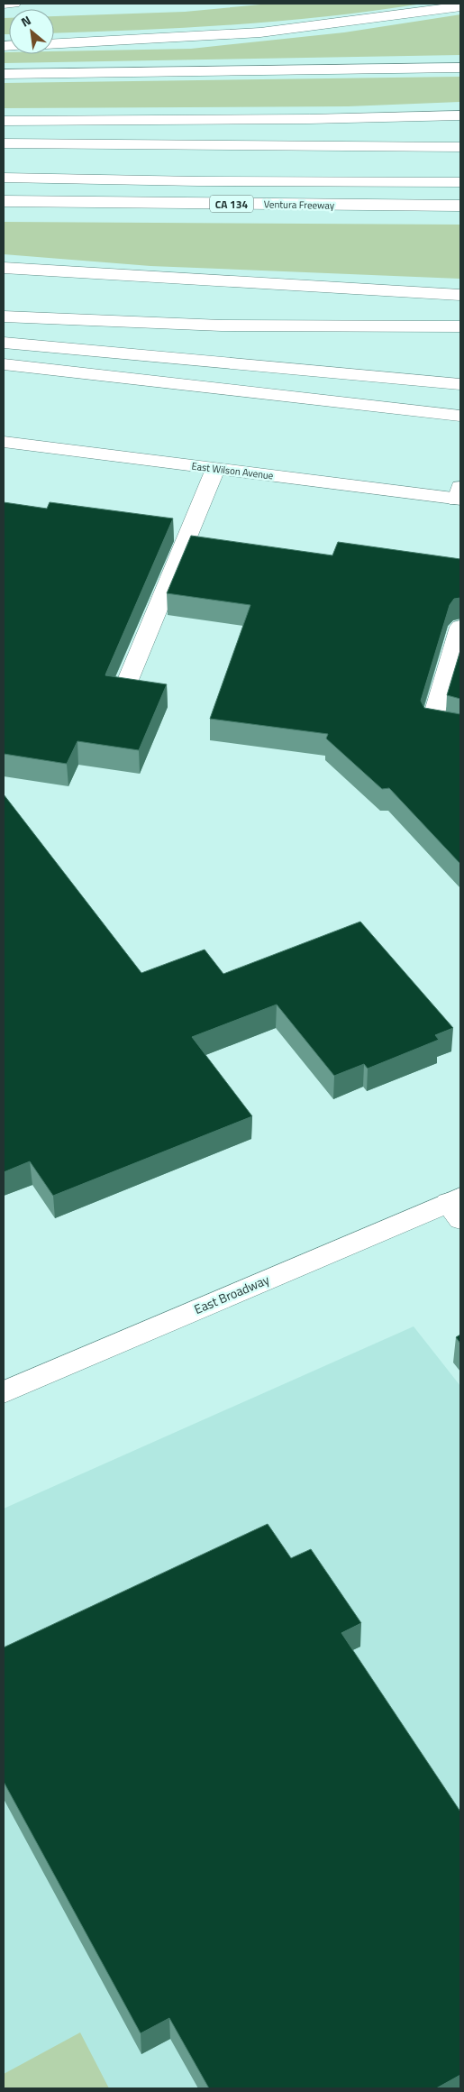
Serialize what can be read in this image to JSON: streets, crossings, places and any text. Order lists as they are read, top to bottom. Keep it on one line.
{"streets":{"main road":["CA 134","Ventura Freeway","East Wilson Avenue","East Broadway"]},"north":"top left"}
